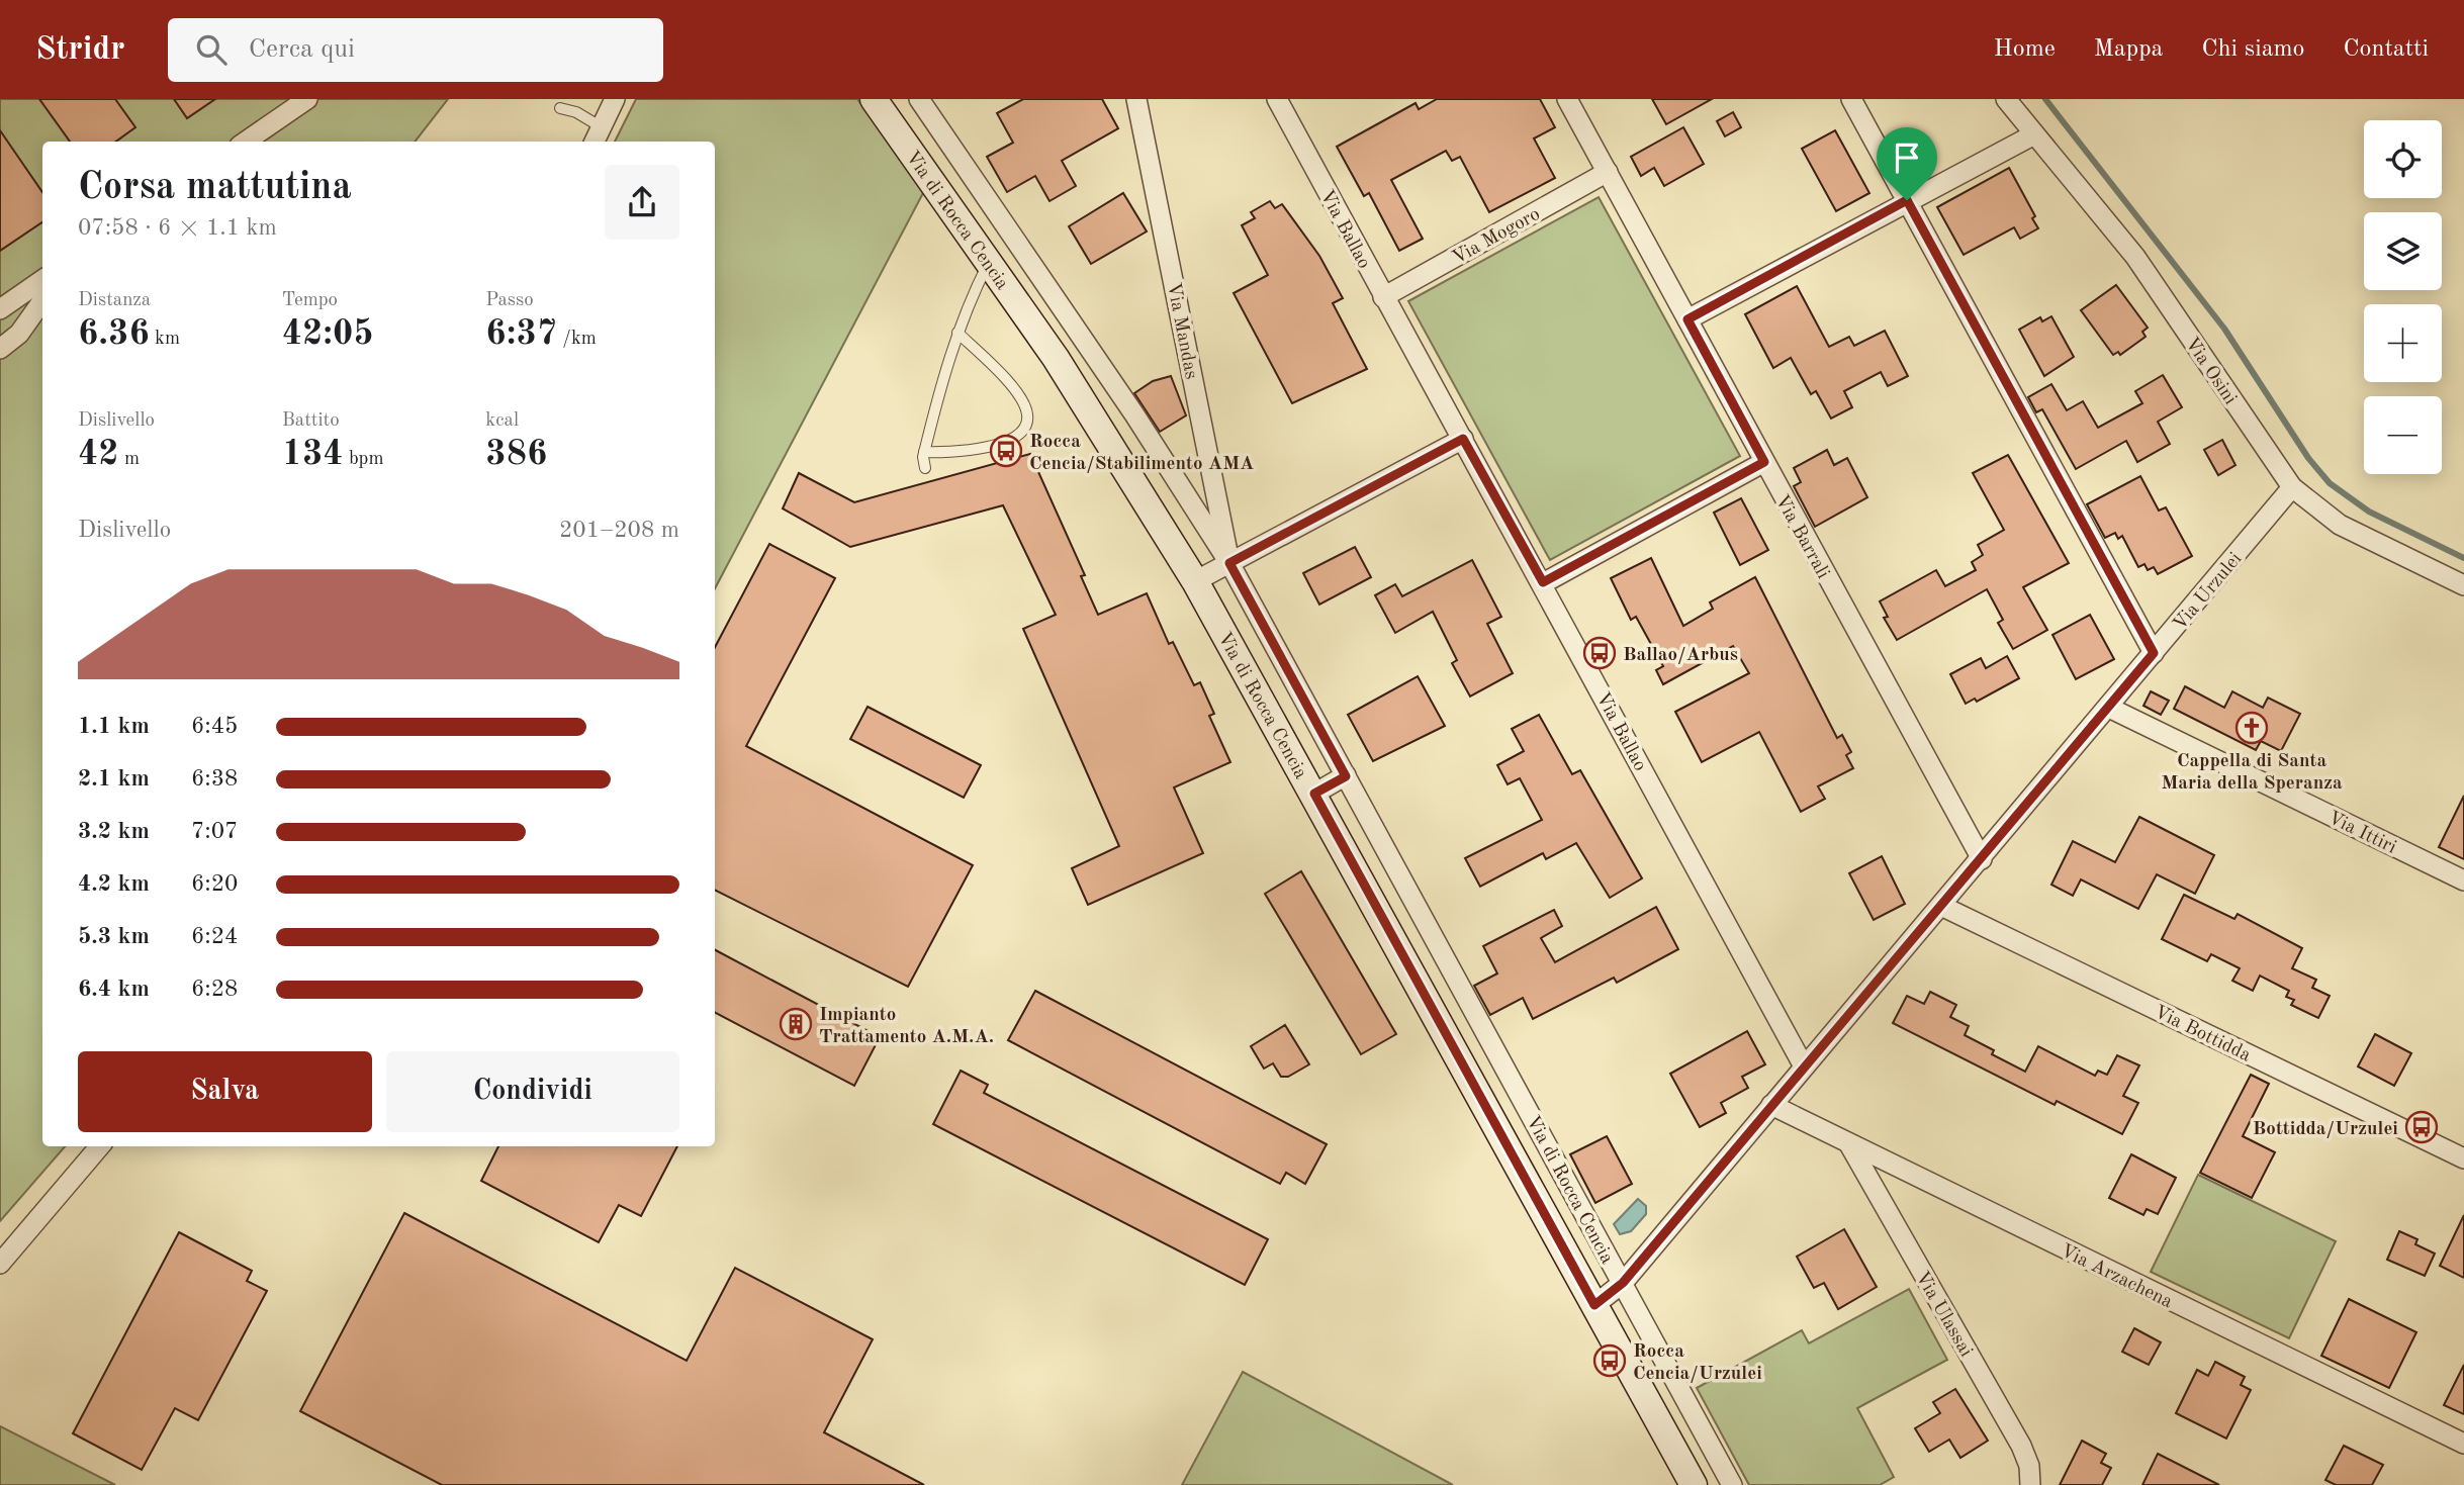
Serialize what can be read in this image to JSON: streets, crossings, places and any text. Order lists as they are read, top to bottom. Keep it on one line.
{"streets":{"main road":["Via di Rocca Cencia"],"street":["Via Ballao","Via Mogoro","Via Mandas","Via Osini","Via Barrali","Via Urzulei","Via Ittiri","Via Bottidda","Via Arzachena","Via Ulassai"]},"crossings":[["Via di Rocca Cencia","Via Mandas"],["Via di Rocca Cencia","Via Urzulei"],["Via Ballao","Via Mogoro"],["Via Ballao","Via Urzulei"],["Via Mogoro","Via Barrali"],["Via Osini","Via Urzulei"],["Via Barrali","Via Urzulei"],["Via Urzulei","Via Ittiri"],["Via Urzulei","Via Bottidda"],["Via Urzulei","Via Arzachena"],["Via Arzachena","Via Ulassai"]],"places":{"bus stop":["Rocca Cencia/Stabilimento AMA","Ballao/Arbus","Bottidda/Urzulei","Rocca Cencia/Urzulei"],"church":["Cappella di Santa Maria della Speranza"],"building":["Impianto Trattamento A.M.A."]},"page":{"header":"Stridr","search":"Cerca qui","nav":["Home","Mappa","Chi siamo","Contatti"],"map_buttons":["+","−"],"heading":["Corsa mattutina","07:58 · 6 × 1.1 km"],"stats":[["Distanza","6.36 km"],["Tempo","42:05"],["Passo","6:37 /km"],["Dislivello","42 m"],["Battito","134 bpm"],["kcal","386"]],"chart":["Dislivello","201–208 m"],"list":[{"name":"1.1 km","note":"6:45"},{"name":"2.1 km","note":"6:38"},{"name":"3.2 km","note":"7:07"},{"name":"4.2 km","note":"6:20"},{"name":"5.3 km","note":"6:24"},{"name":"6.4 km","note":"6:28"}],"buttons":["Salva","Condividi"]}}
